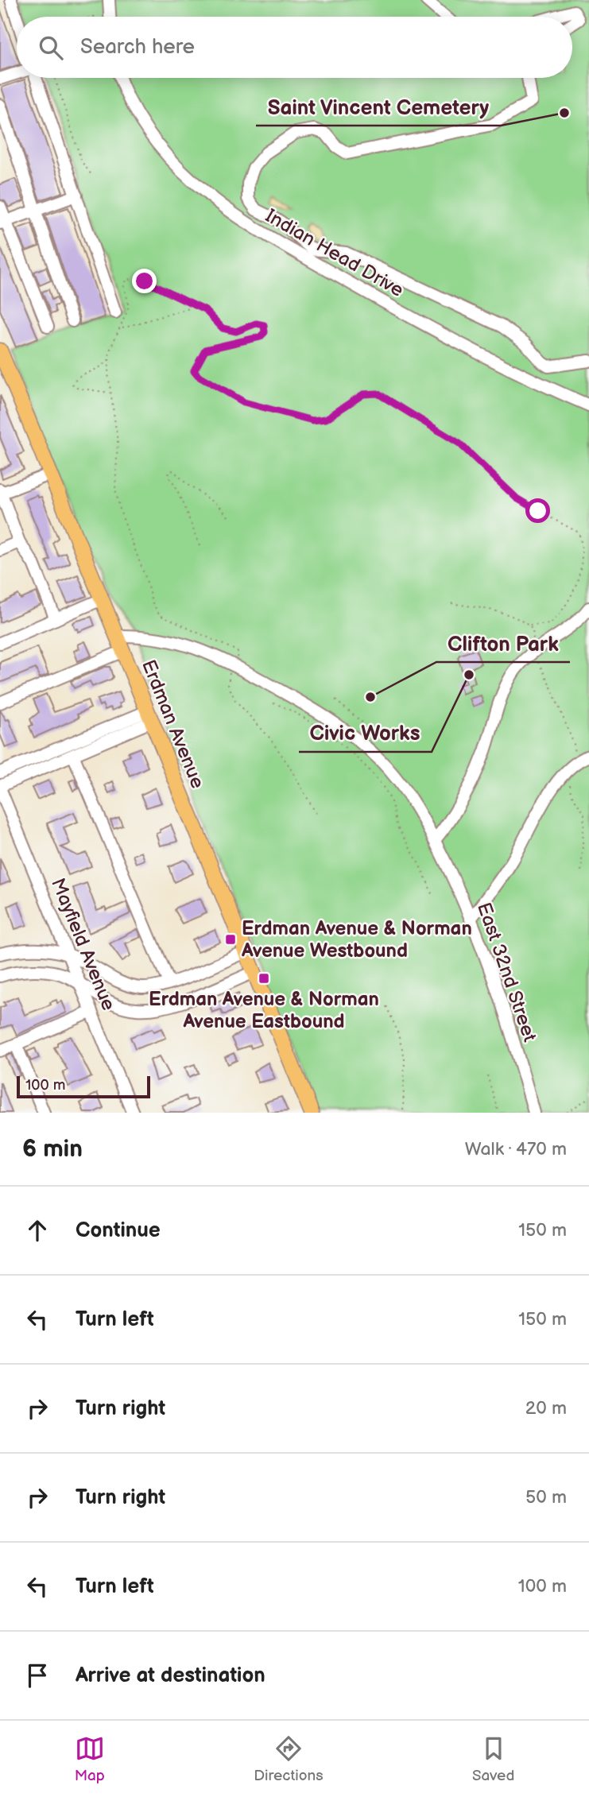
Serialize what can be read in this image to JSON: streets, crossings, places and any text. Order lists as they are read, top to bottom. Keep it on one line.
{"streets":{"main road":["Erdman Avenue"],"street":["Indian Head Drive","Mayfield Avenue","East 32nd Street"]},"crossings":[["Erdman Avenue","East 32nd Street"]],"places":{"other":["Saint Vincent Cemetery","Civic Works","Clifton Park"],"transit":["Erdman Avenue & Norman Avenue Westbound","Erdman Avenue & Norman Avenue Eastbound"]},"scale_bar":"100 m","page":{"search":"Search here","scale":"100 m","heading":["6 min","Walk · 470 m"],"list":[["Continue","150 m"],["Turn left","150 m"],["Turn right","20 m"],["Turn right","50 m"],["Turn left","100 m"],"Arrive at destination"],"nav":["Map","Directions","Saved"]}}
